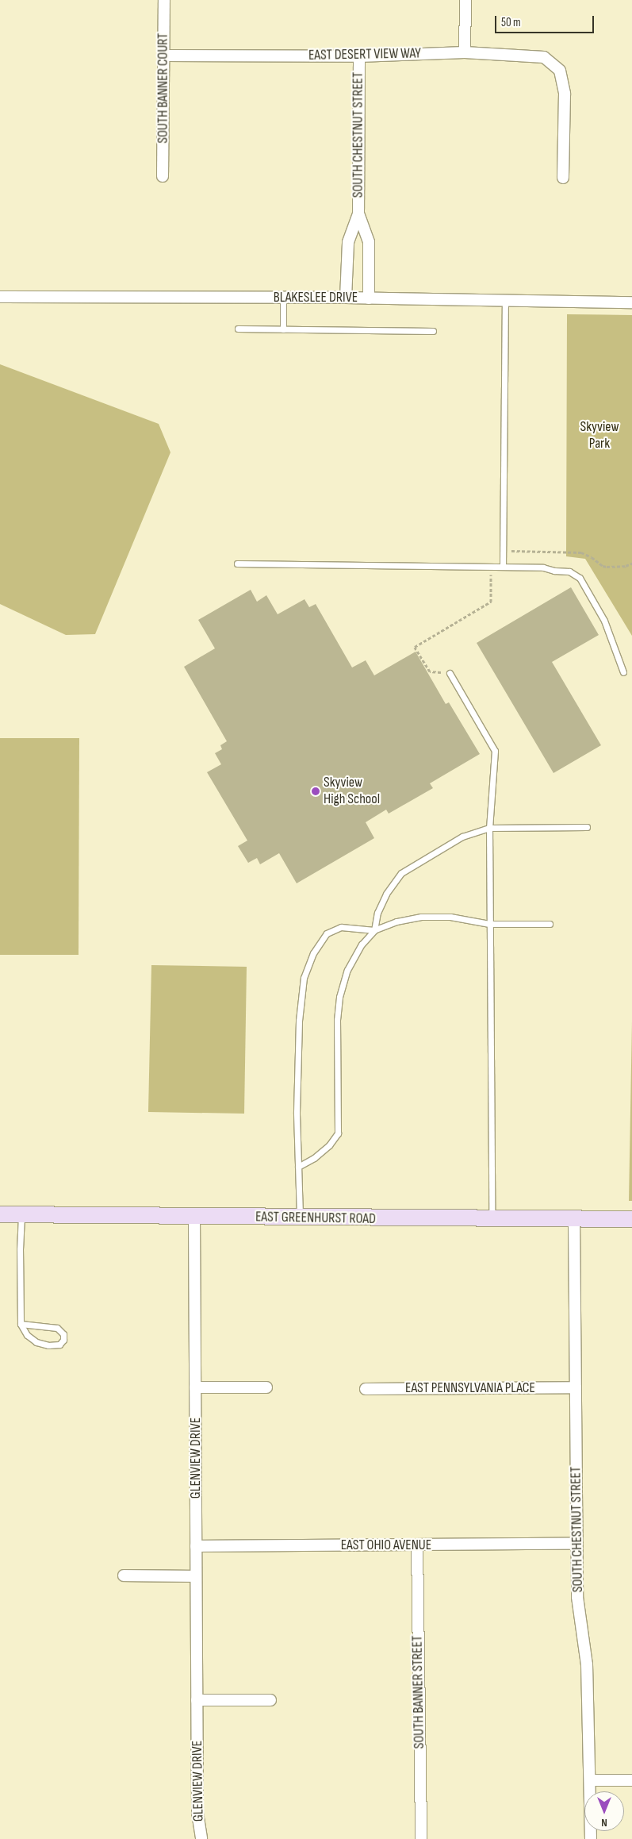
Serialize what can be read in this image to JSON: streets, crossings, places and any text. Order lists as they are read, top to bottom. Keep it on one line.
{"streets":{"main road":["EAST GREENHURST ROAD"],"street":["EAST DESERT VIEW WAY","SOUTH BANNER COURT","SOUTH CHESTNUT STREET","BLAKESLEE DRIVE","EAST PENNSYLVANIA PLACE","GLENVIEW DRIVE","EAST OHIO AVENUE","SOUTH BANNER STREET"]},"crossings":[["EAST DESERT VIEW WAY","SOUTH BANNER COURT"],["EAST DESERT VIEW WAY","SOUTH CHESTNUT STREET"],["SOUTH CHESTNUT STREET","BLAKESLEE DRIVE"],["SOUTH CHESTNUT STREET","EAST GREENHURST ROAD"],["SOUTH CHESTNUT STREET","EAST PENNSYLVANIA PLACE"],["SOUTH CHESTNUT STREET","EAST OHIO AVENUE"],["EAST GREENHURST ROAD","GLENVIEW DRIVE"],["GLENVIEW DRIVE","EAST OHIO AVENUE"],["EAST OHIO AVENUE","SOUTH BANNER STREET"]],"parks":["Skyview Park"],"places":["Skyview High School"],"scale_bar":"50 m","north":"bottom"}
